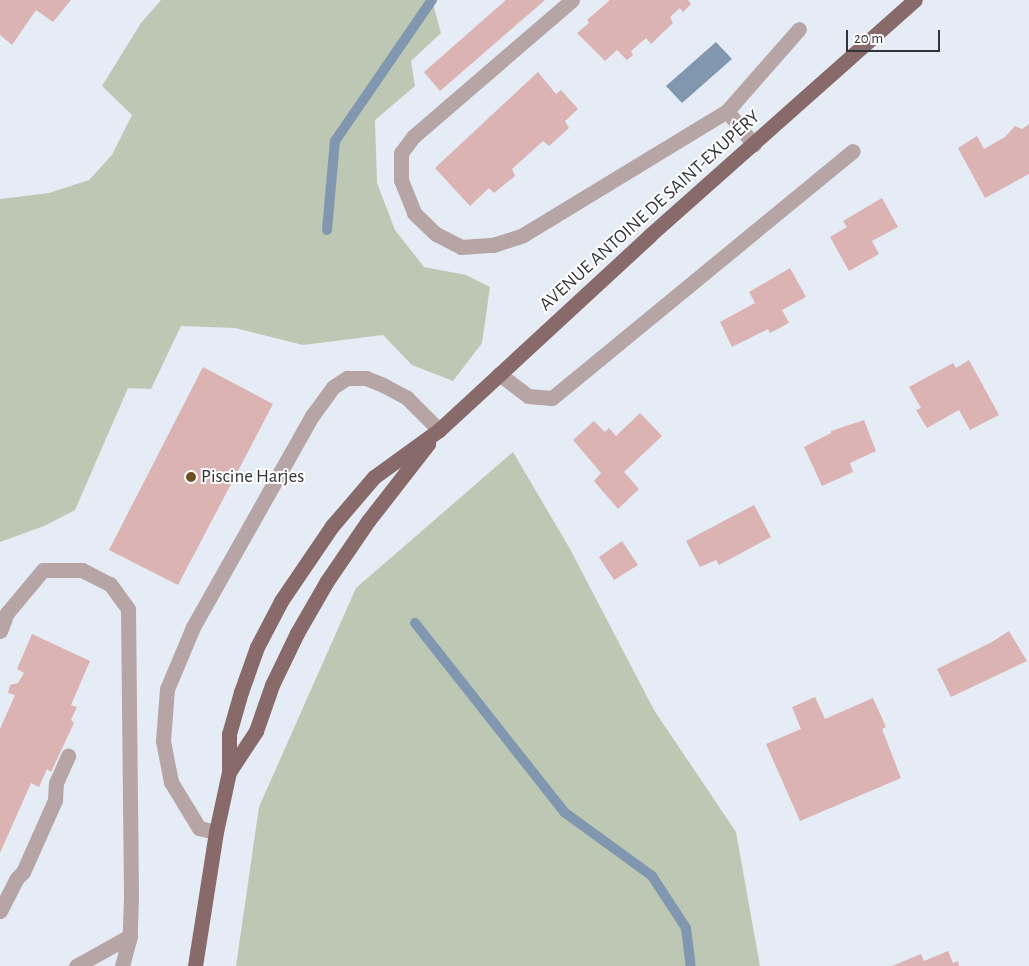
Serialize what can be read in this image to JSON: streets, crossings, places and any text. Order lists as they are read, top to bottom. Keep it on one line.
{"streets":{"main road":["AVENUE ANTOINE DE SAINT-EXUPÉRY"]},"places":["Piscine Harjes"],"scale_bar":"20 m"}
